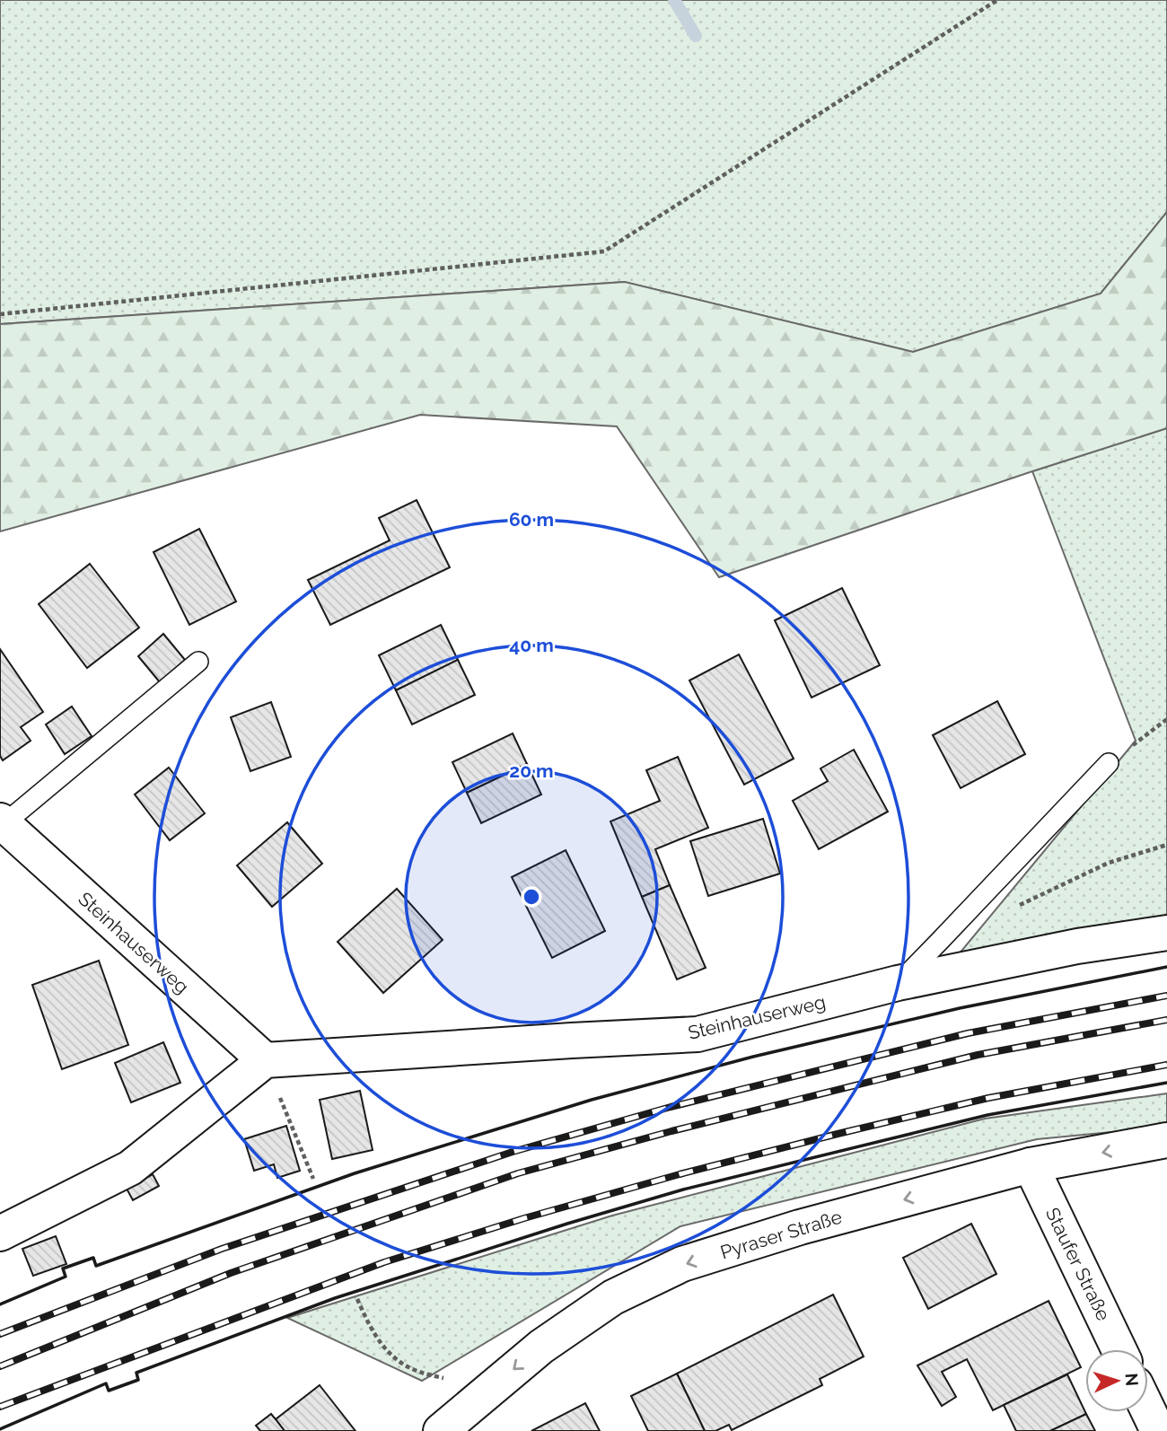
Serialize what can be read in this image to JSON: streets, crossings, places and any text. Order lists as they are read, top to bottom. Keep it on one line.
{"streets":{"street":["Steinhauserweg","Pyraser Straße","Staufer Straße"]},"crossings":[["Pyraser Straße","Staufer Straße"]],"one_way":["Pyraser Straße"],"north":"right","rings":["60 m","40 m","20 m"]}
